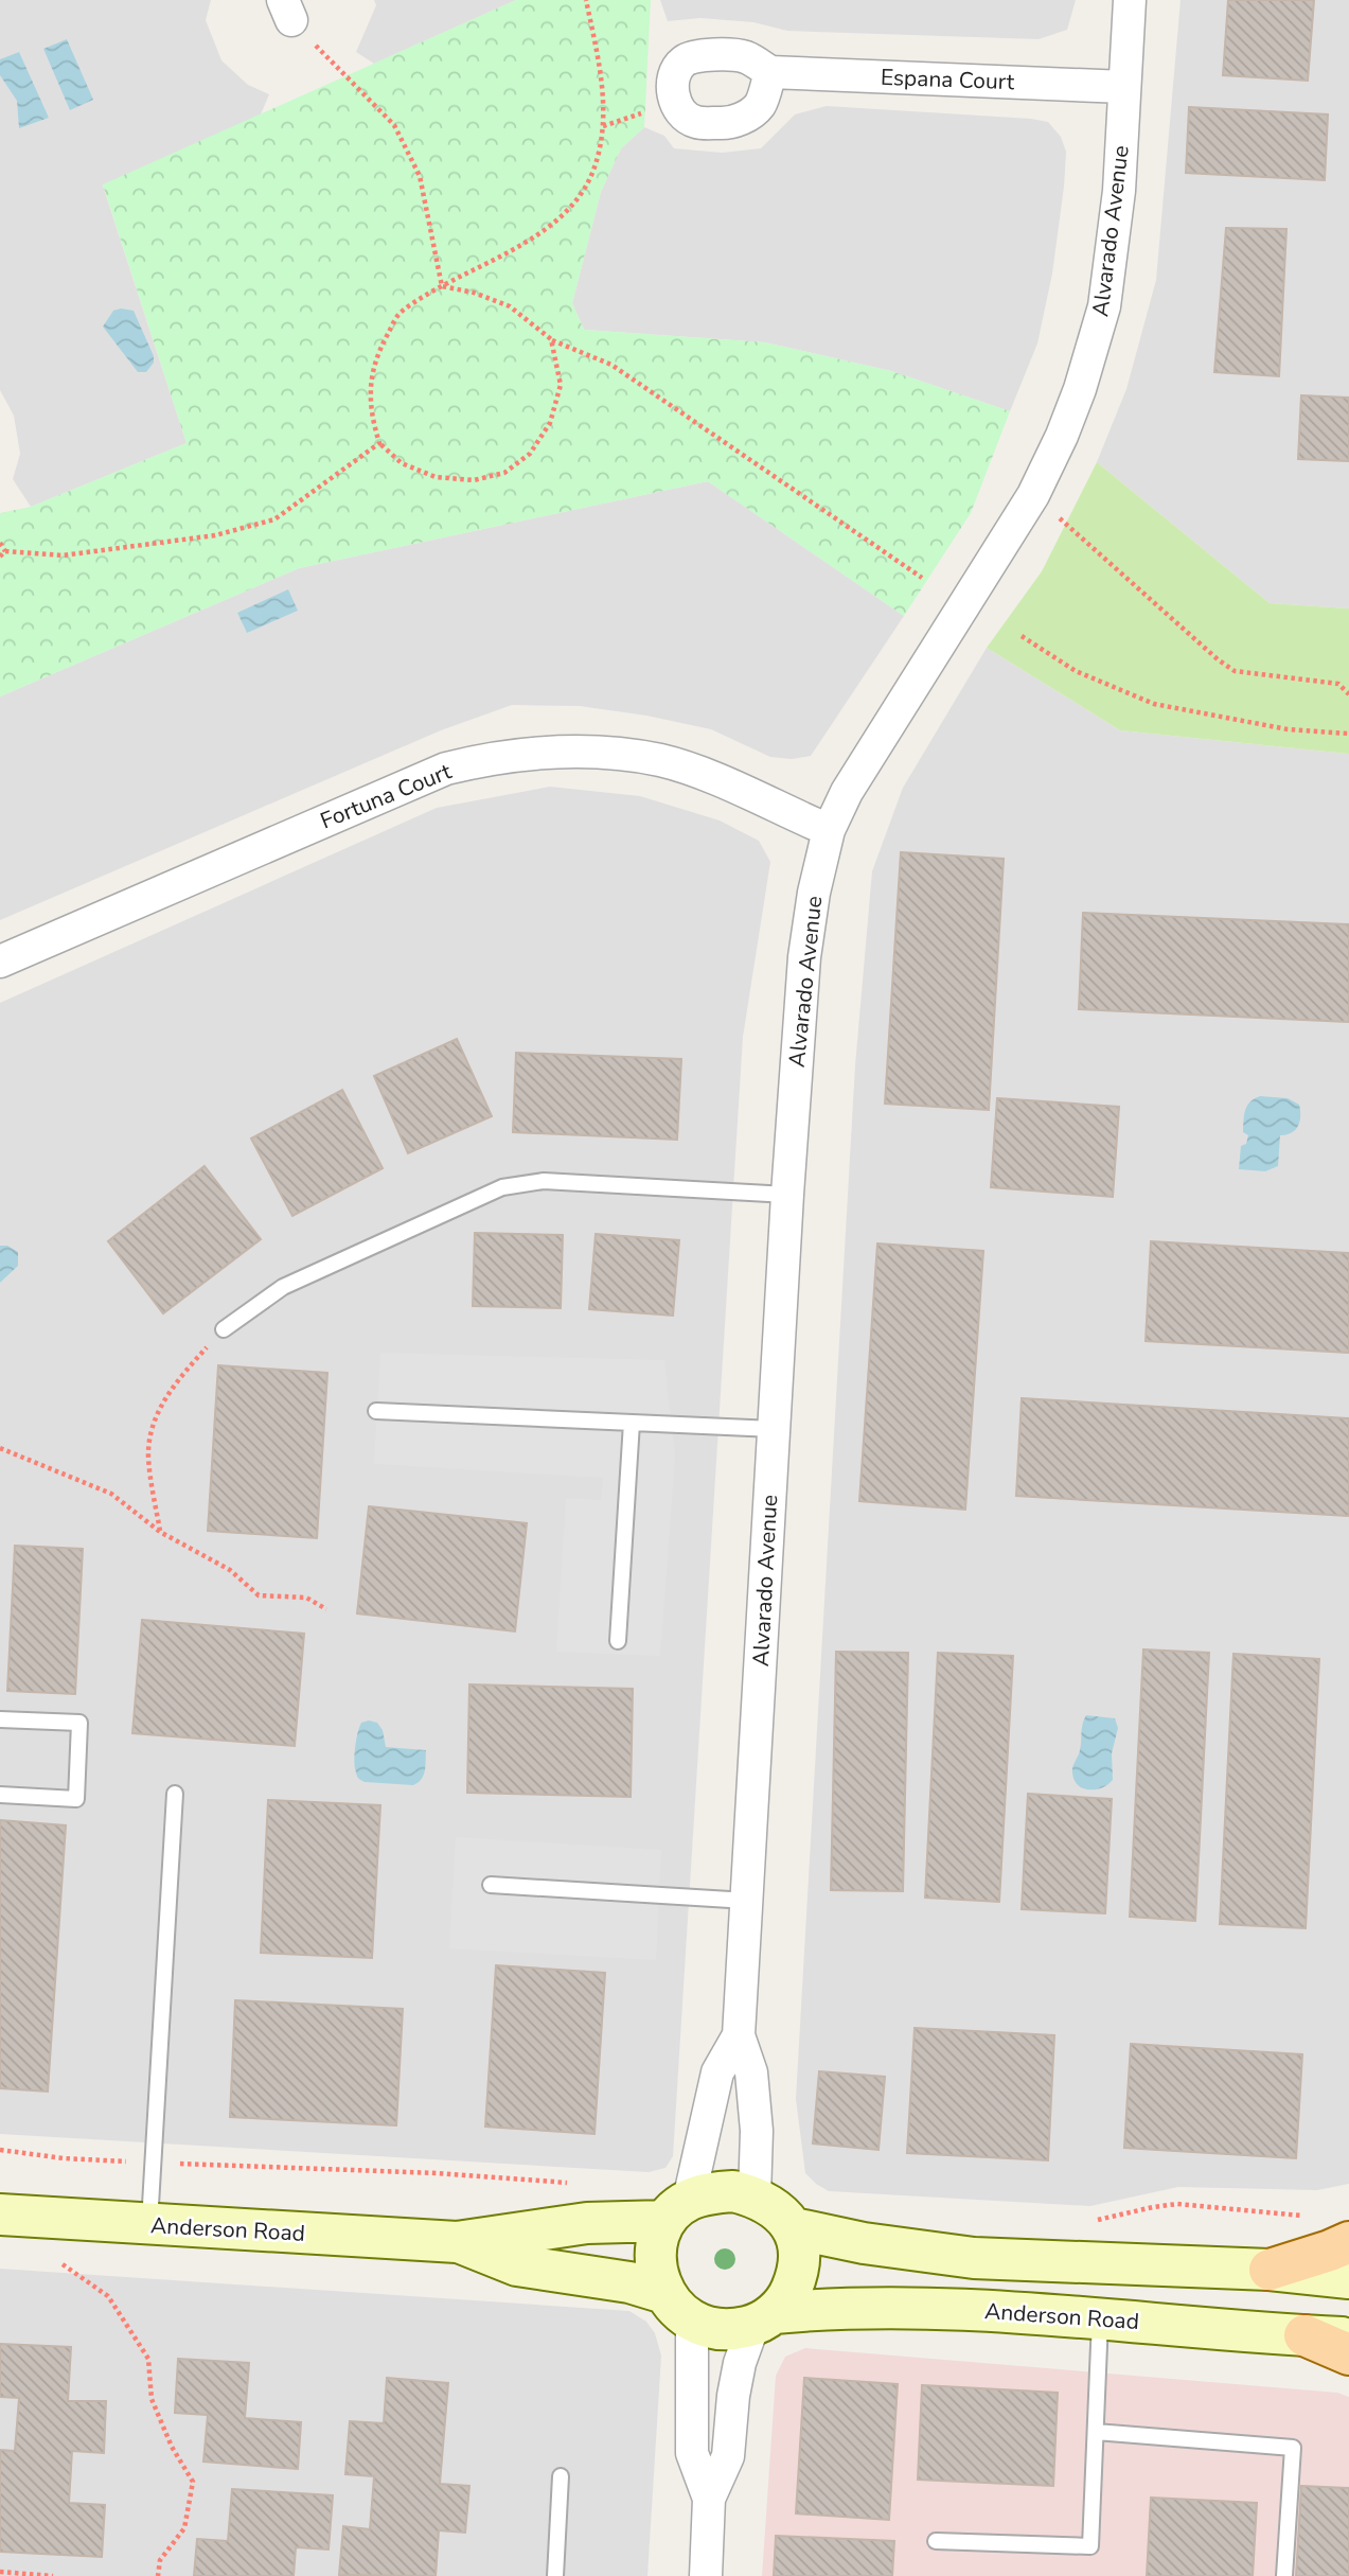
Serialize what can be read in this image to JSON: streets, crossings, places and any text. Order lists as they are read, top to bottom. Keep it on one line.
{"streets":{"street":["Espana Court","Alvarado Avenue","Fortuna Court","Anderson Road"]},"crossings":[["Espana Court","Alvarado Avenue"],["Alvarado Avenue","Fortuna Court"],["Alvarado Avenue","Anderson Road"]]}
